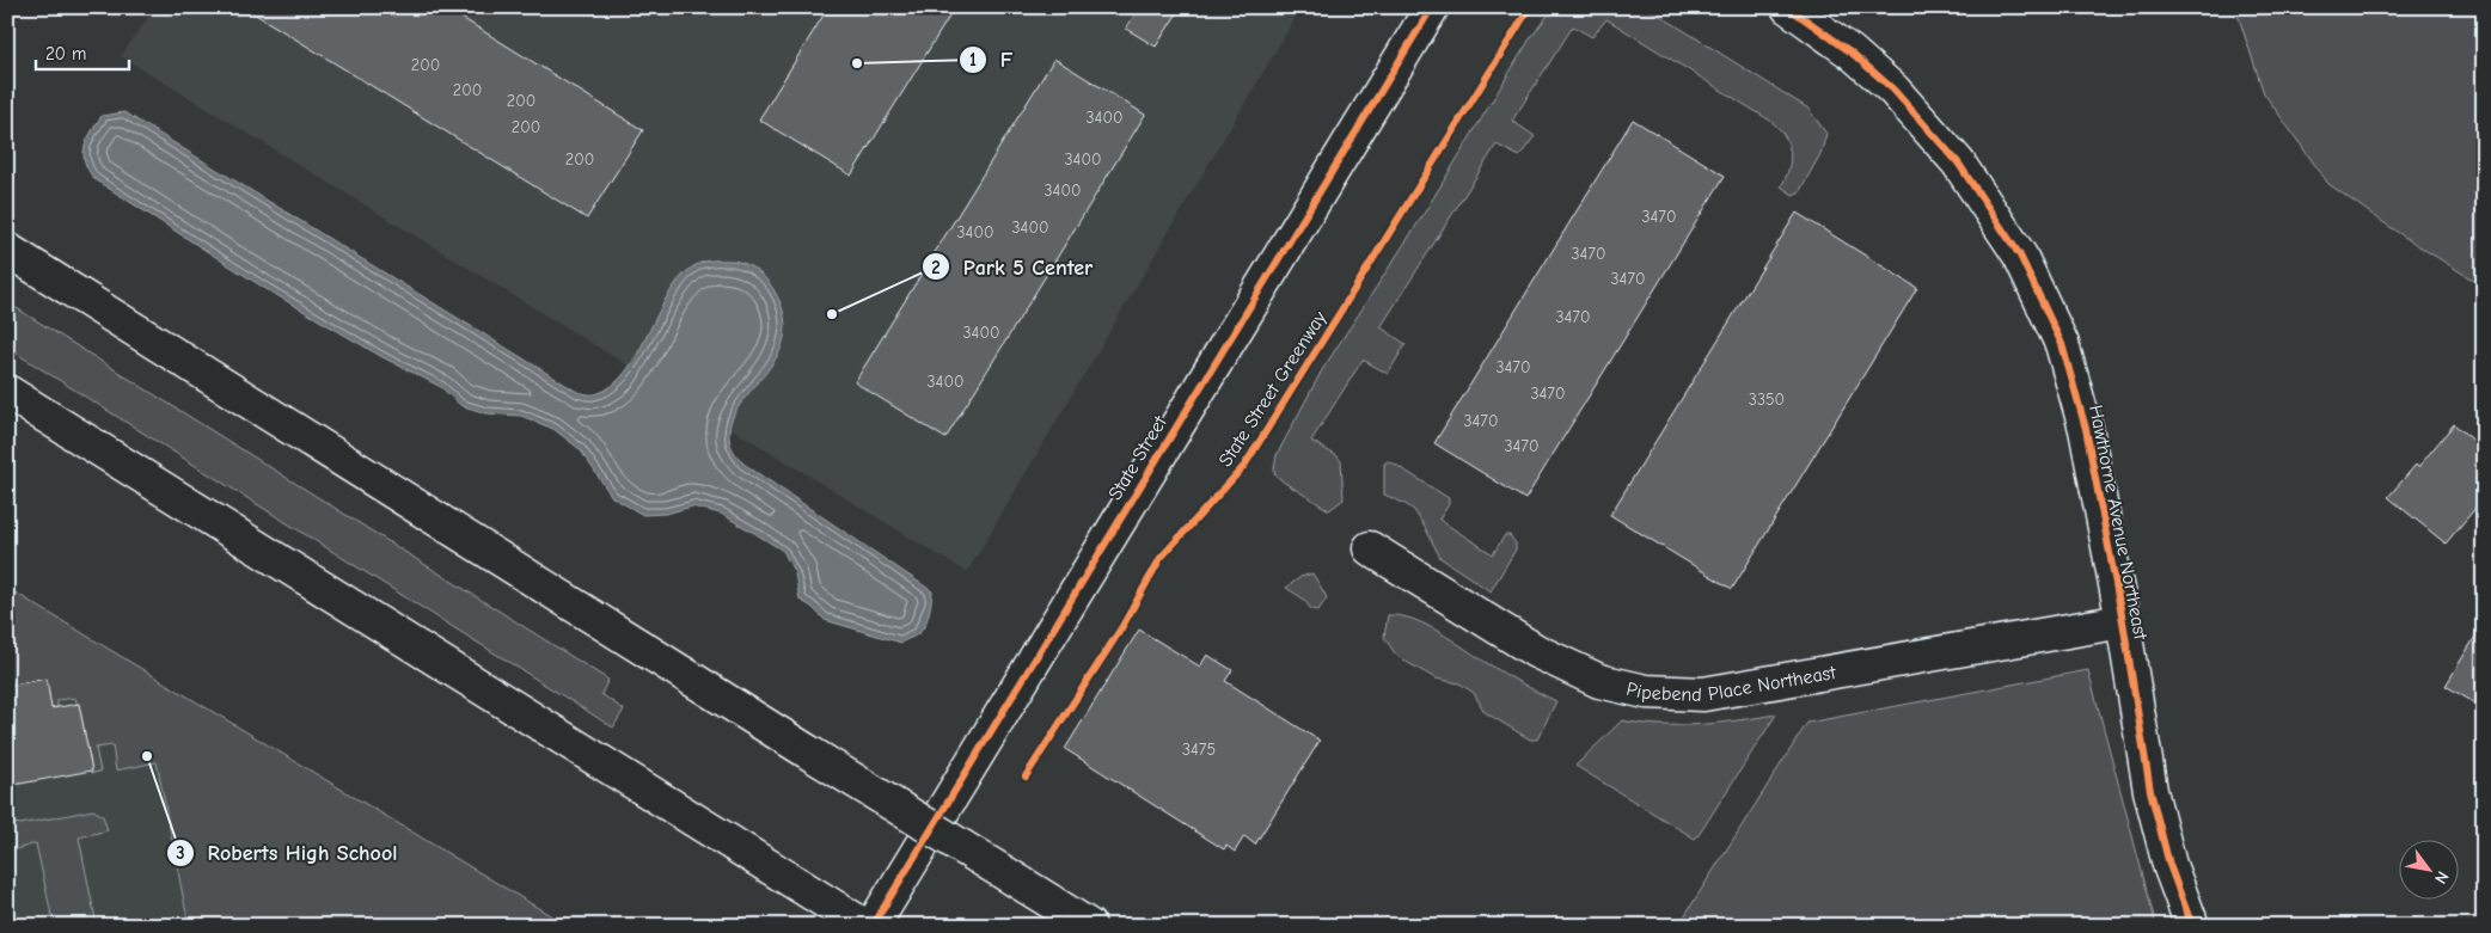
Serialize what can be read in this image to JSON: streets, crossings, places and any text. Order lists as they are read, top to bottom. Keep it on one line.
{"streets":{"main road":["State Street","Hawthorne Avenue Northeast","Pipebend Place Northeast"],"cycle path":["State Street Greenway"]},"crossings":[["Hawthorne Avenue Northeast","Pipebend Place Northeast"]],"places":["F","Park 5 Center","Roberts High School"],"house_numbers":["200","200","200","3400","200","200","3400","3400","3470","3400","3400","3470","3470","3470","3400","3470","3400","3470","3350","3470","3470","3475"],"scale_bar":"20 m","north":"bottom right"}
